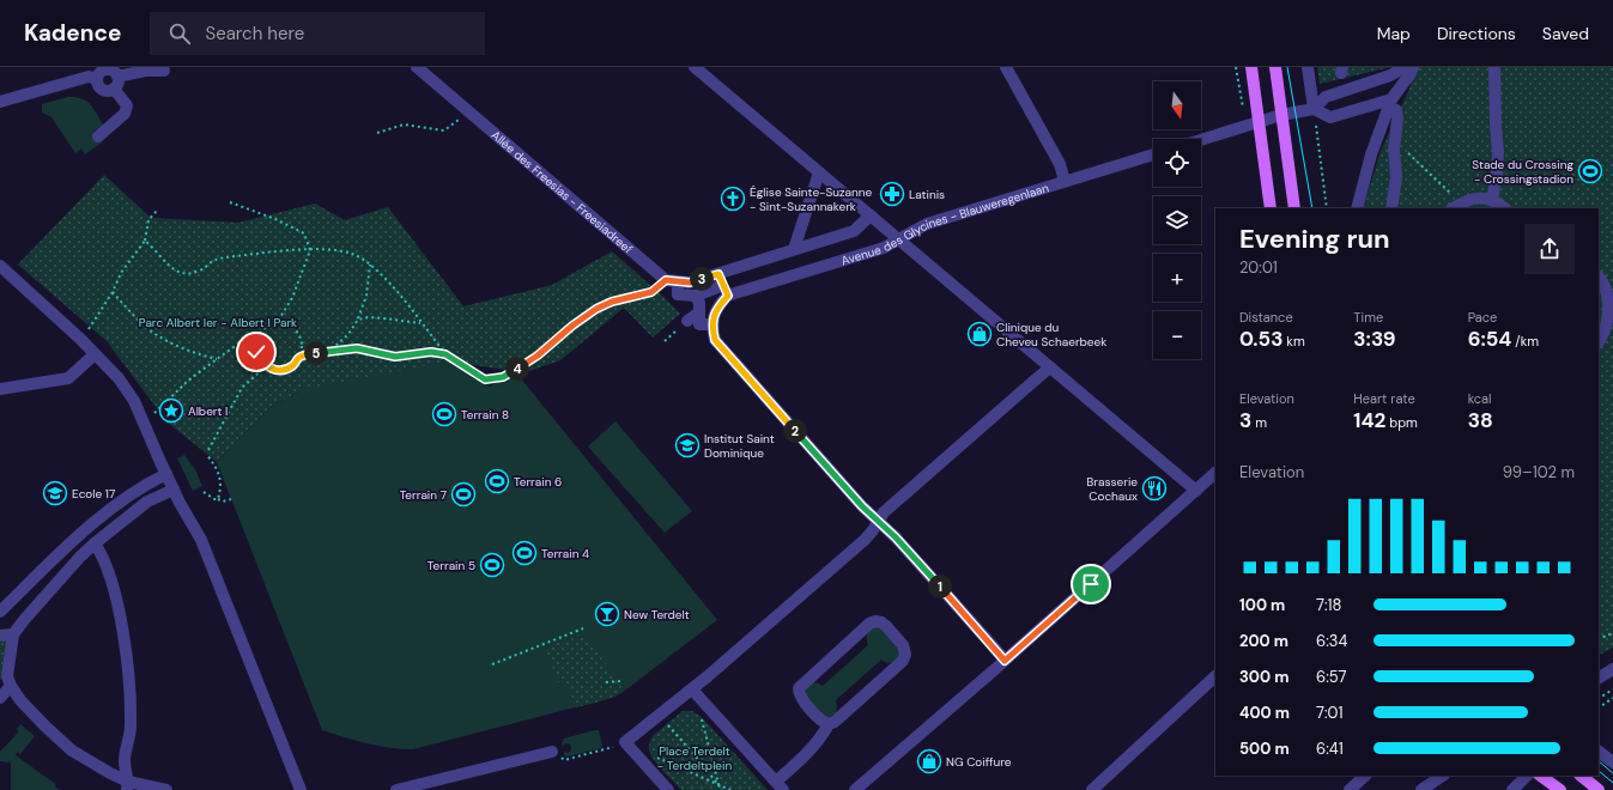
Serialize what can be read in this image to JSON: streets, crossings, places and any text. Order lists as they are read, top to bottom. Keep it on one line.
{"streets":{"street":["Allée des Freesias - Freesiadreef","Avenue des Glycines - Blauweregenlaan"]},"parks":["Parc Albert Ier - Albert I Park","Place Terdelt - Terdeltplein"],"places":{"sports":["Stade du Crossing - Crossingstadion","Terrain 8","Terrain 6","Terrain 7","Terrain 4","Terrain 5"],"pharmacy":["Latinis"],"church":["Église Sainte-Suzanne - Sint-Suzannakerk"],"shop":["Clinique du Cheveu Schaerbeek","NG Coiffure"],"place":["Albert I"],"school or university":["Institut Saint Dominique","Ecole 17"],"restaurant":["Brasserie Cochaux"],"bar":["New Terdelt"]},"north":"bottom","page":{"header":"Kadence","search":"Search here","nav":["Map","Directions","Saved"],"map_buttons":["+","−"],"heading":["Evening run","20:01"],"pins":["3","5","4","2","1"],"stats":[["Distance","0.53 km"],["Time","3:39"],["Pace","6:54 /km"],["Elevation","3 m"],["Heart rate","142 bpm"],["kcal","38"]],"chart":["Elevation","99–102 m"],"list":[{"name":"100 m","note":"7:18"},{"name":"200 m","note":"6:34"},{"name":"300 m","note":"6:57"},{"name":"400 m","note":"7:01"},{"name":"500 m","note":"6:41"}]}}
